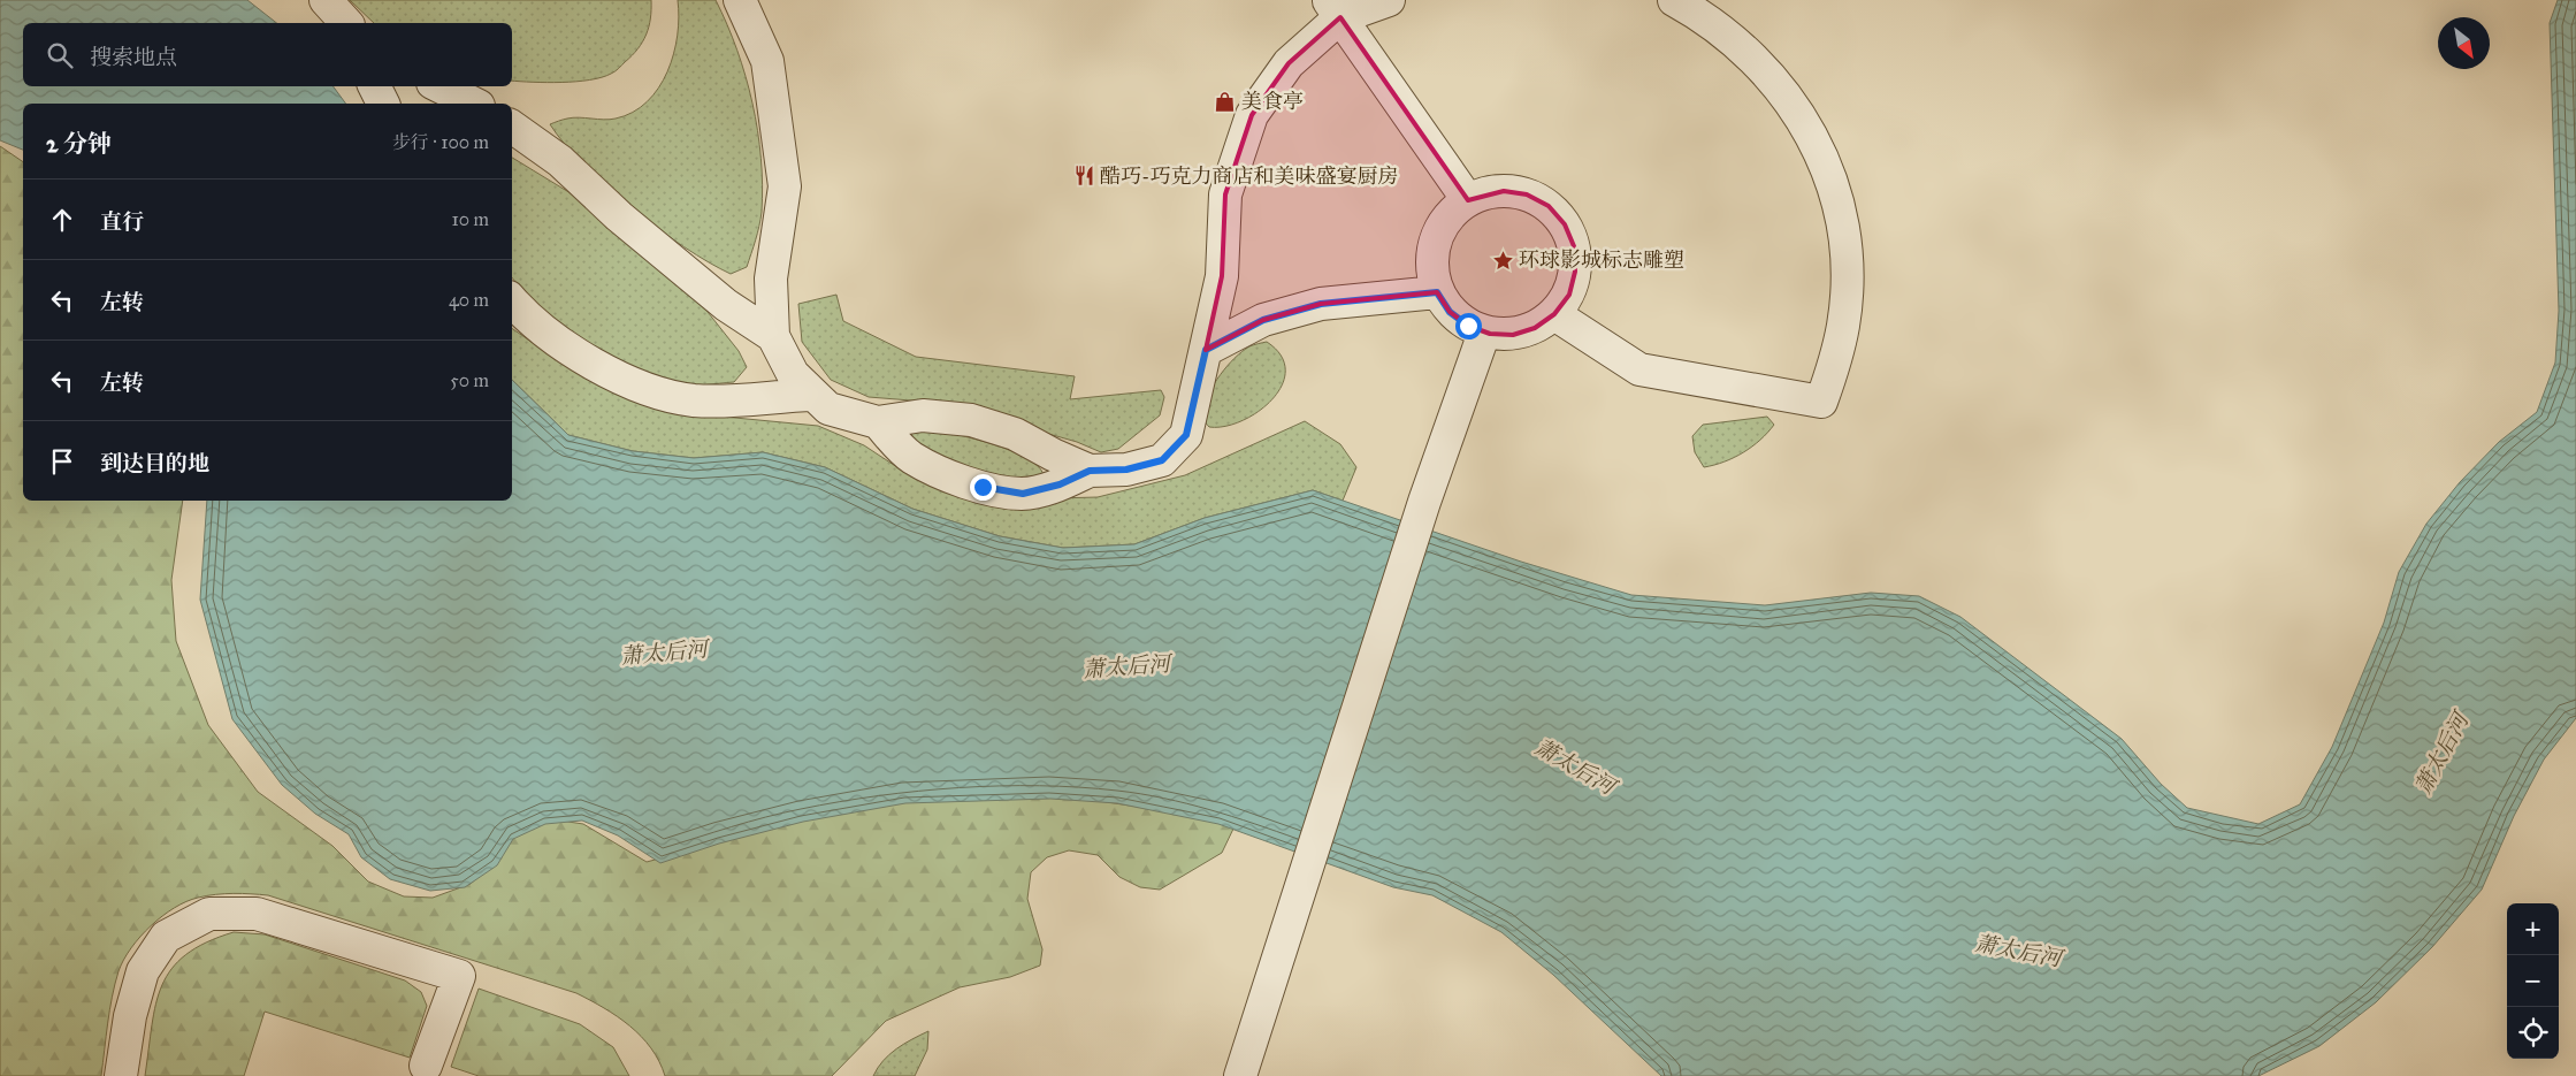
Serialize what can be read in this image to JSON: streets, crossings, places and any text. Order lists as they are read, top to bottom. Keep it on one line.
{"water":["萧太后河"],"places":{"shop":["美食亭"],"restaurant":["酷巧-巧克力商店和美味盛宴厨房"],"place":["环球影城标志雕塑"]},"north":"bottom right","page":{"search":"搜索地点","heading":["2 分钟","步行 · 100 m"],"list":[["直行","10 m"],["左转","40 m"],["左转","50 m"],"到达目的地"],"map_buttons":["+","−"]}}
